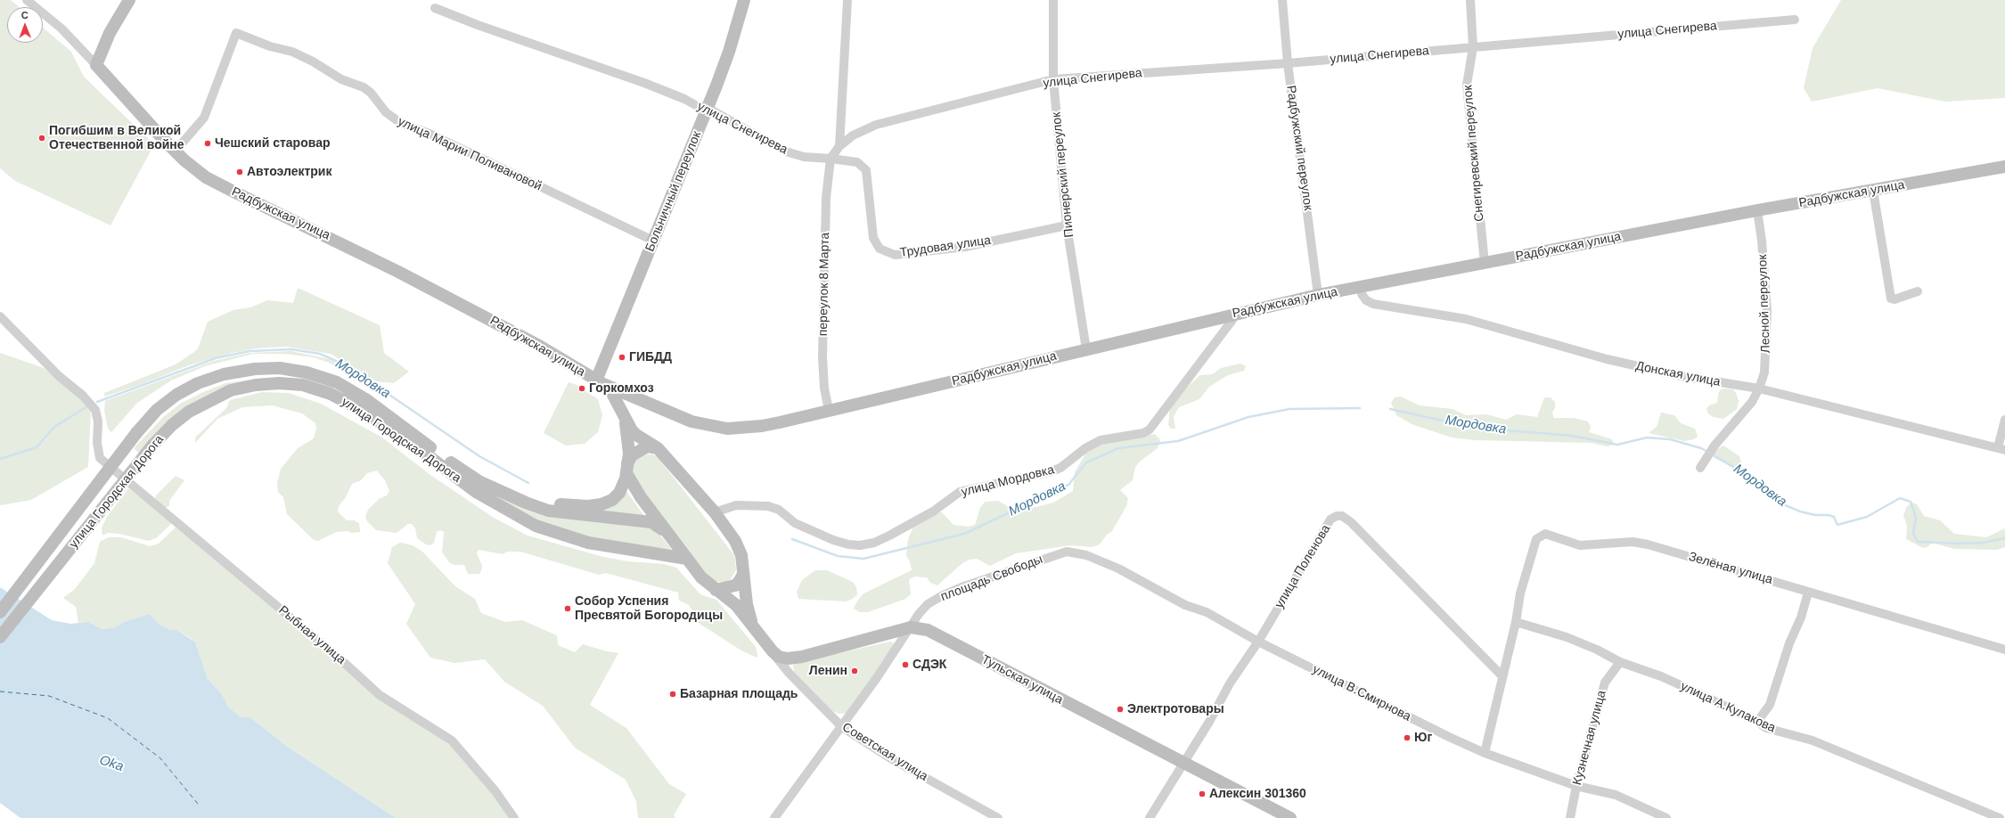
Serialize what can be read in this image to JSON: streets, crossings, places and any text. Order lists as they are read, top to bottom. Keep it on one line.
{"streets":{"main road":["Больничный переулок","Радбужская улица","улица Городская Дорога","Тульская улица"],"street":["улица Снегирева","Радбужский переулок","Снегиревский переулок","улица Марии Поливановой","Пионерский переулок","Трудовая улица","переулок 8 Марта","Лесной переулок","Донская улица","улица Мордовка","улица Поленова","Зелёная улица","площадь Свободы","Рыбная улица","улица В.Смирнова","улица А.Кулакова","Кузнечная улица","Советская улица"]},"crossings":[["улица Снегирева","Радбужский переулок"],["улица Снегирева","Снегиревский переулок"],["улица Снегирева","Пионерский переулок"],["улица Снегирева","Больничный переулок"],["улица Снегирева","Трудовая улица"],["улица Снегирева","переулок 8 Марта"],["Радбужский переулок","Радбужская улица"],["Снегиревский переулок","Радбужская улица"],["улица Марии Поливановой","Больничный переулок"],["улица Марии Поливановой","Радбужская улица"],["Пионерский переулок","Радбужская улица"],["Пионерский переулок","Трудовая улица"],["Больничный переулок","Радбужская улица"],["Радбужская улица","переулок 8 Марта"],["Радбужская улица","Лесной переулок"],["Радбужская улица","Донская улица"],["Радбужская улица","улица Городская Дорога"],["Радбужская улица","улица Мордовка"],["Трудовая улица","переулок 8 Марта"],["Лесной переулок","Донская улица"],["улица Городская Дорога","улица Мордовка"],["улица Городская Дорога","Тульская улица"],["улица Поленова","Зелёная улица"],["улица Поленова","Тульская улица"],["улица Поленова","улица В.Смирнова"],["Зелёная улица","улица В.Смирнова"],["Зелёная улица","улица А.Кулакова"],["площадь Свободы","Тульская улица"],["площадь Свободы","улица В.Смирнова"],["площадь Свободы","Советская улица"],["Тульская улица","Советская улица"],["улица В.Смирнова","Кузнечная улица"],["улица А.Кулакова","Кузнечная улица"]],"water":["Мордовка","Oka"],"places":["Погибшим в Великой Отечественной войне","Чешский старовар","Автоэлектрик","ГИБДД","Горкомхоз","Собор Успения Пресвятой Богородицы","СДЭК","Ленин","Базарная площадь","Электротовары","Юг","Алексин 301360"],"north":"top"}
